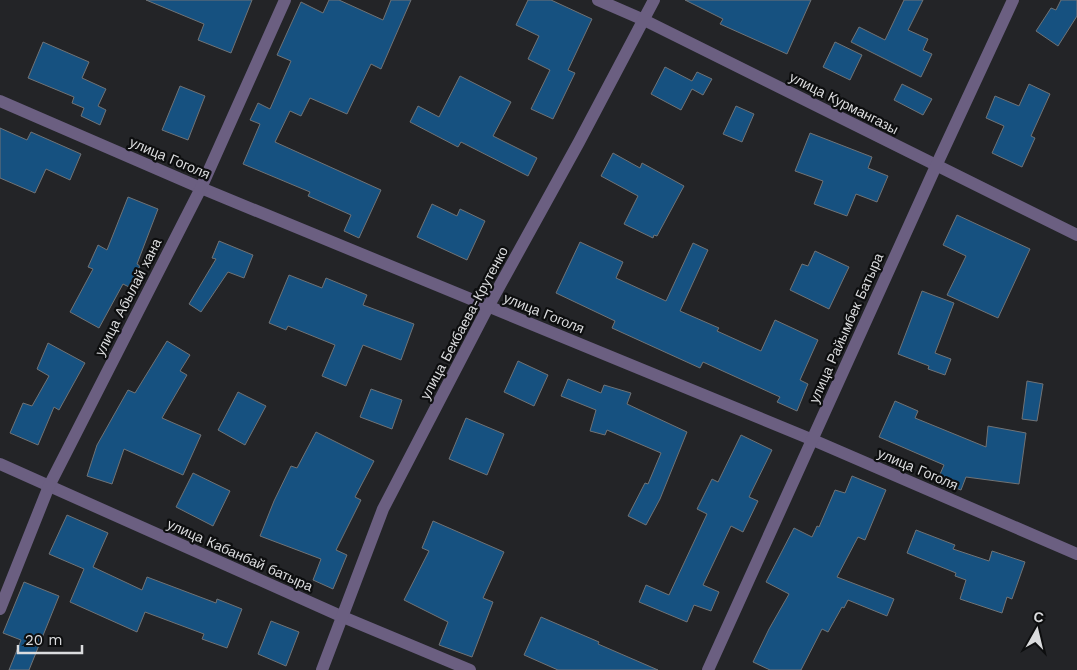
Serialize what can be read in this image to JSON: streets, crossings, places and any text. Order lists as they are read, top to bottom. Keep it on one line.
{"streets":{"street":["улица Курмангазы","улица Гоголя","улица Абылай хана","улица Бекбаева-Крутенко","улица Райымбек Батыра","улица Кабанбай батыра"]},"crossings":[["улица Курмангазы","улица Бекбаева-Крутенко"],["улица Курмангазы","улица Райымбек Батыра"],["улица Гоголя","улица Абылай хана"],["улица Гоголя","улица Бекбаева-Крутенко"],["улица Гоголя","улица Райымбек Батыра"],["улица Абылай хана","улица Кабанбай батыра"],["улица Бекбаева-Крутенко","улица Кабанбай батыра"]],"scale_bar":"20 m","north":"top"}
